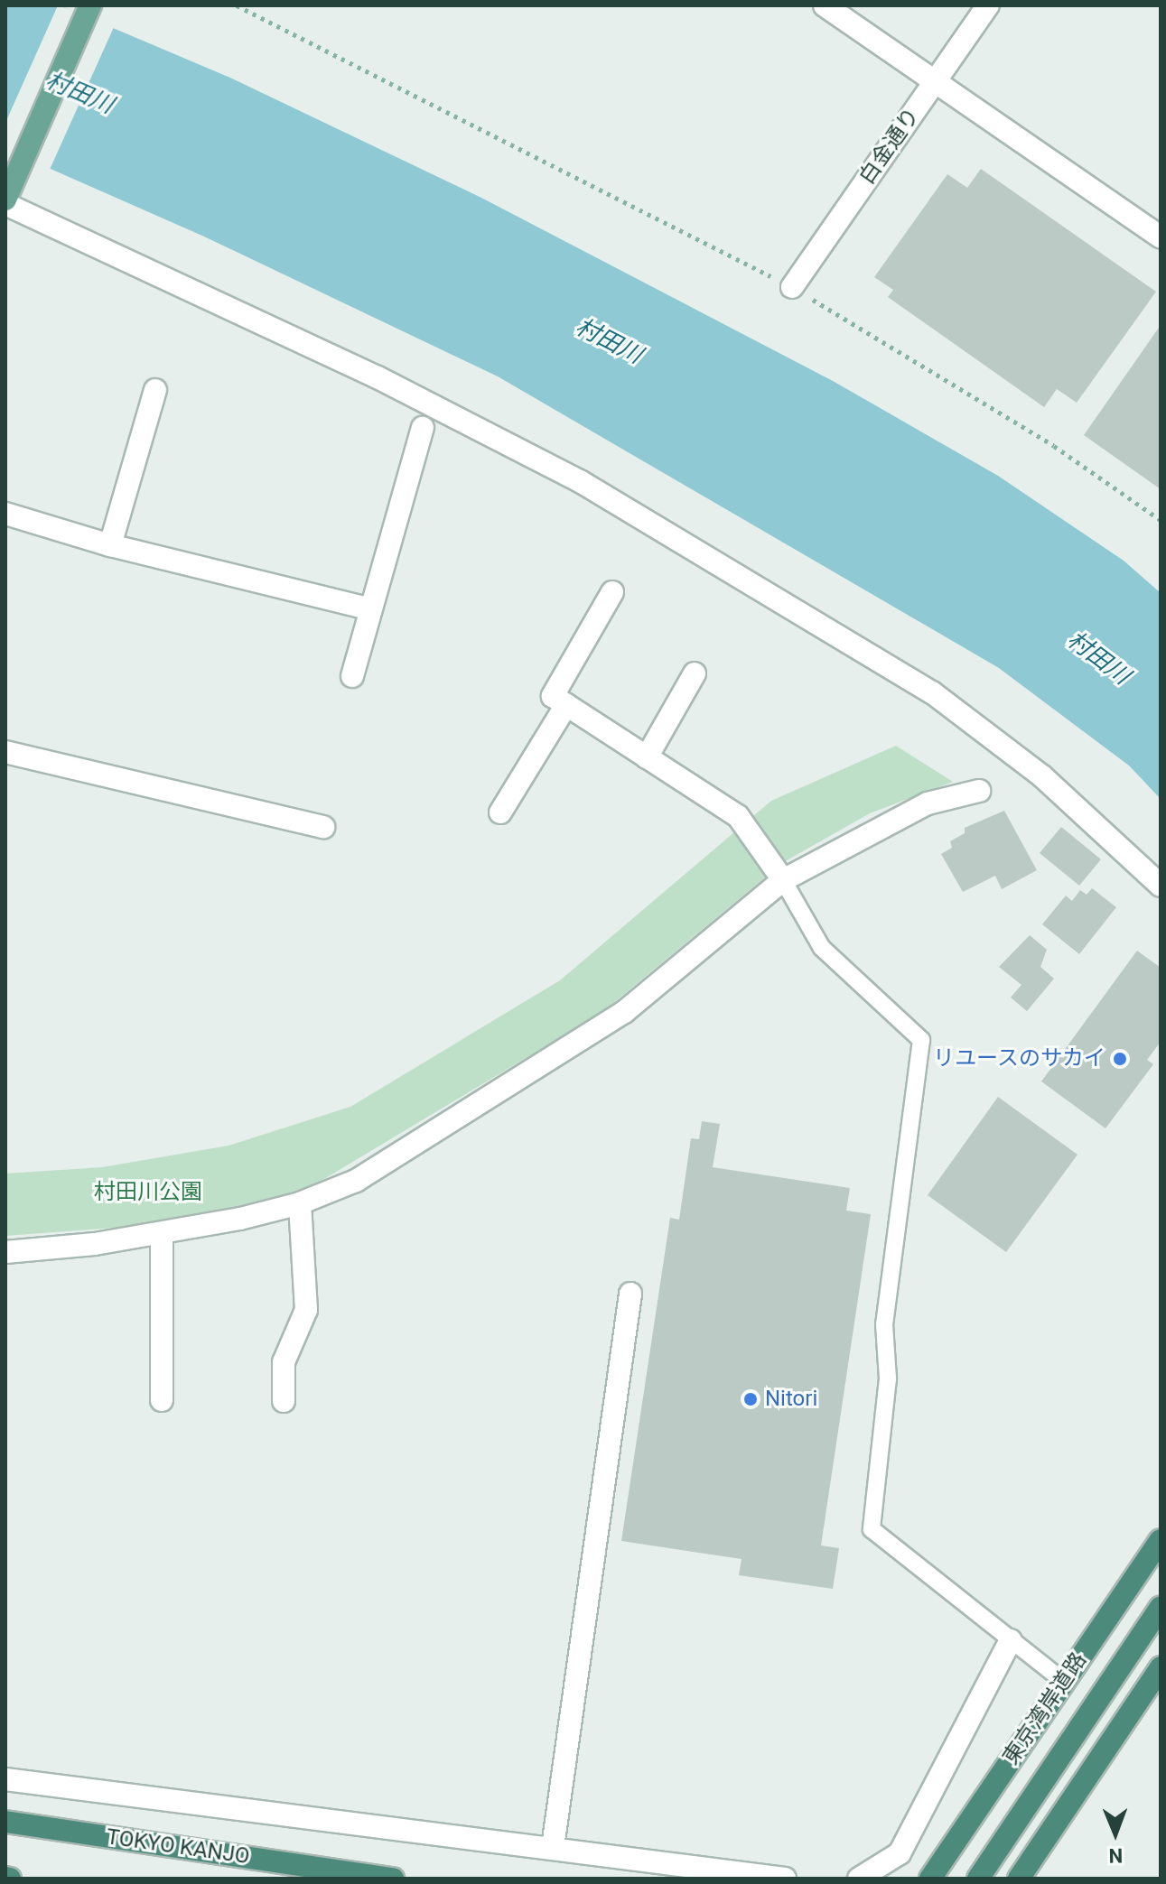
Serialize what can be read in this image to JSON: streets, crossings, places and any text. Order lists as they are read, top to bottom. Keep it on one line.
{"streets":{"highway":["東京湾岸道路","TOKYO KANJO"],"street":["白金通り"]},"water":["村田川"],"parks":["村田川公園"],"places":["リユースのサカイ","Nitori"],"north":"bottom"}
